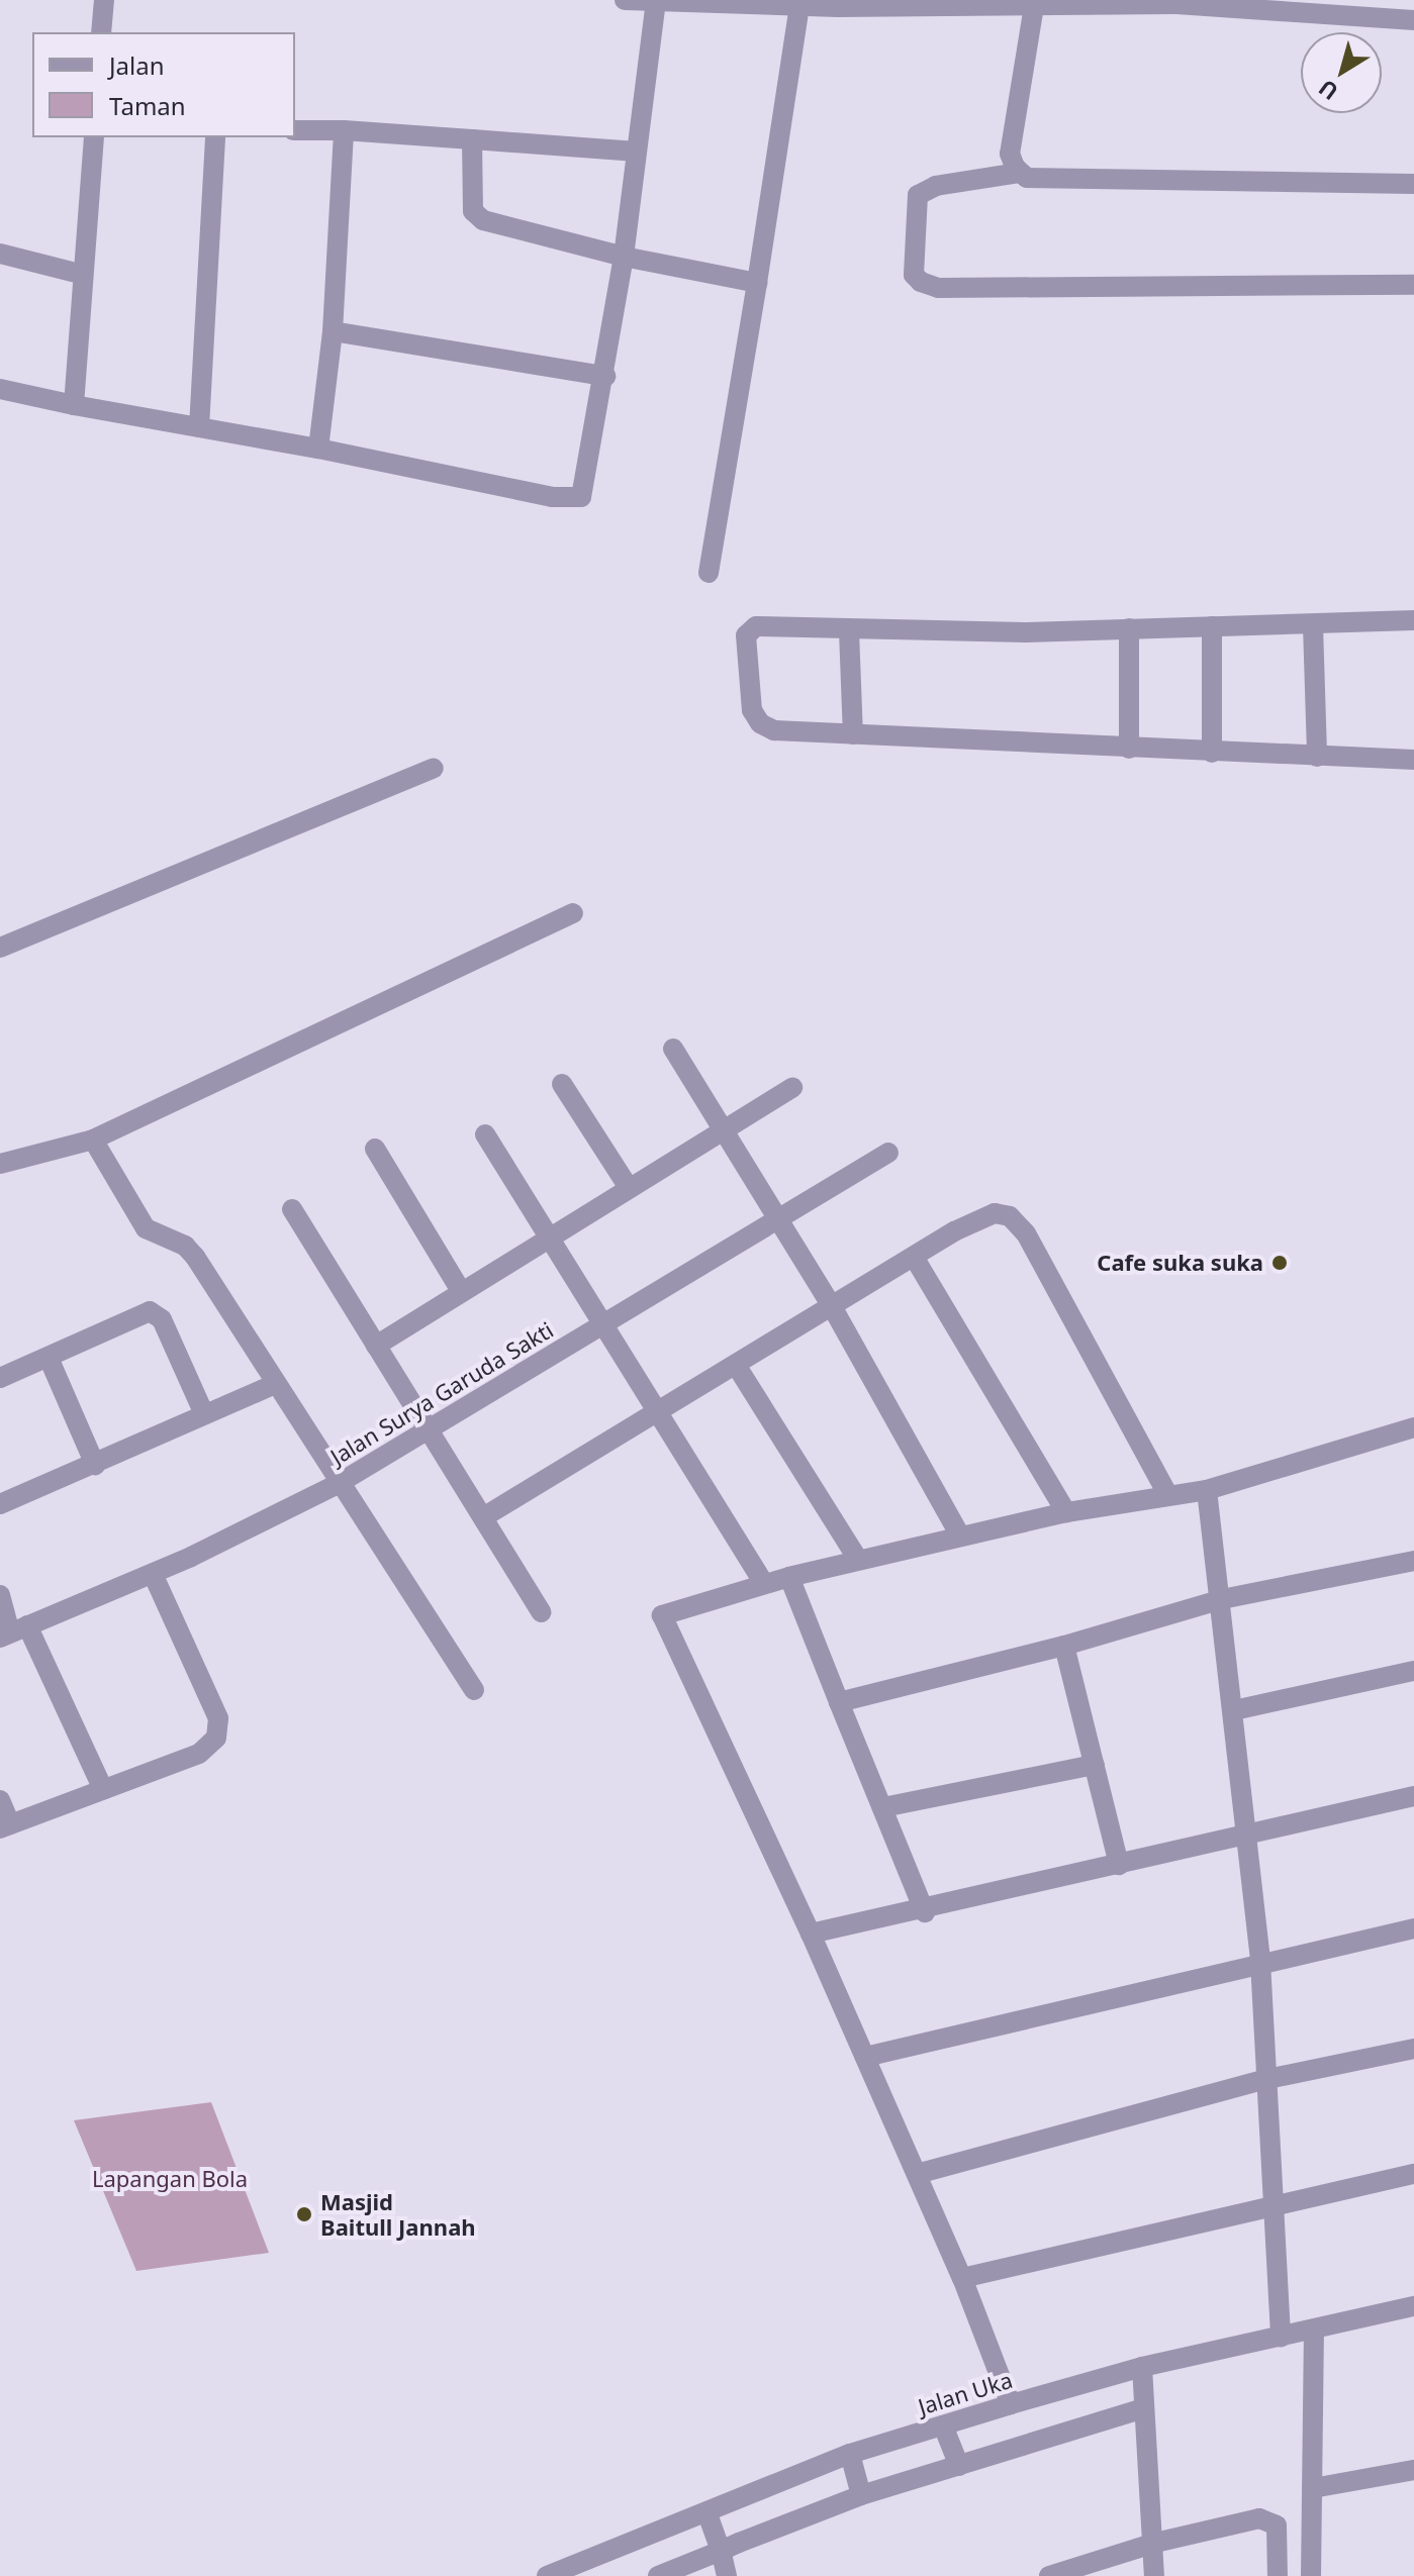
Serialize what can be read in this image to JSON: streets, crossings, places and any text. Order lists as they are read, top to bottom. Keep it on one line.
{"streets":{"street":["Jalan Surya Garuda Sakti","Jalan Uka"]},"parks":["Lapangan Bola"],"places":["Cafe suka suka","Masjid Baitull Jannah"],"legend":["Jalan","Taman"],"north":"bottom left"}
